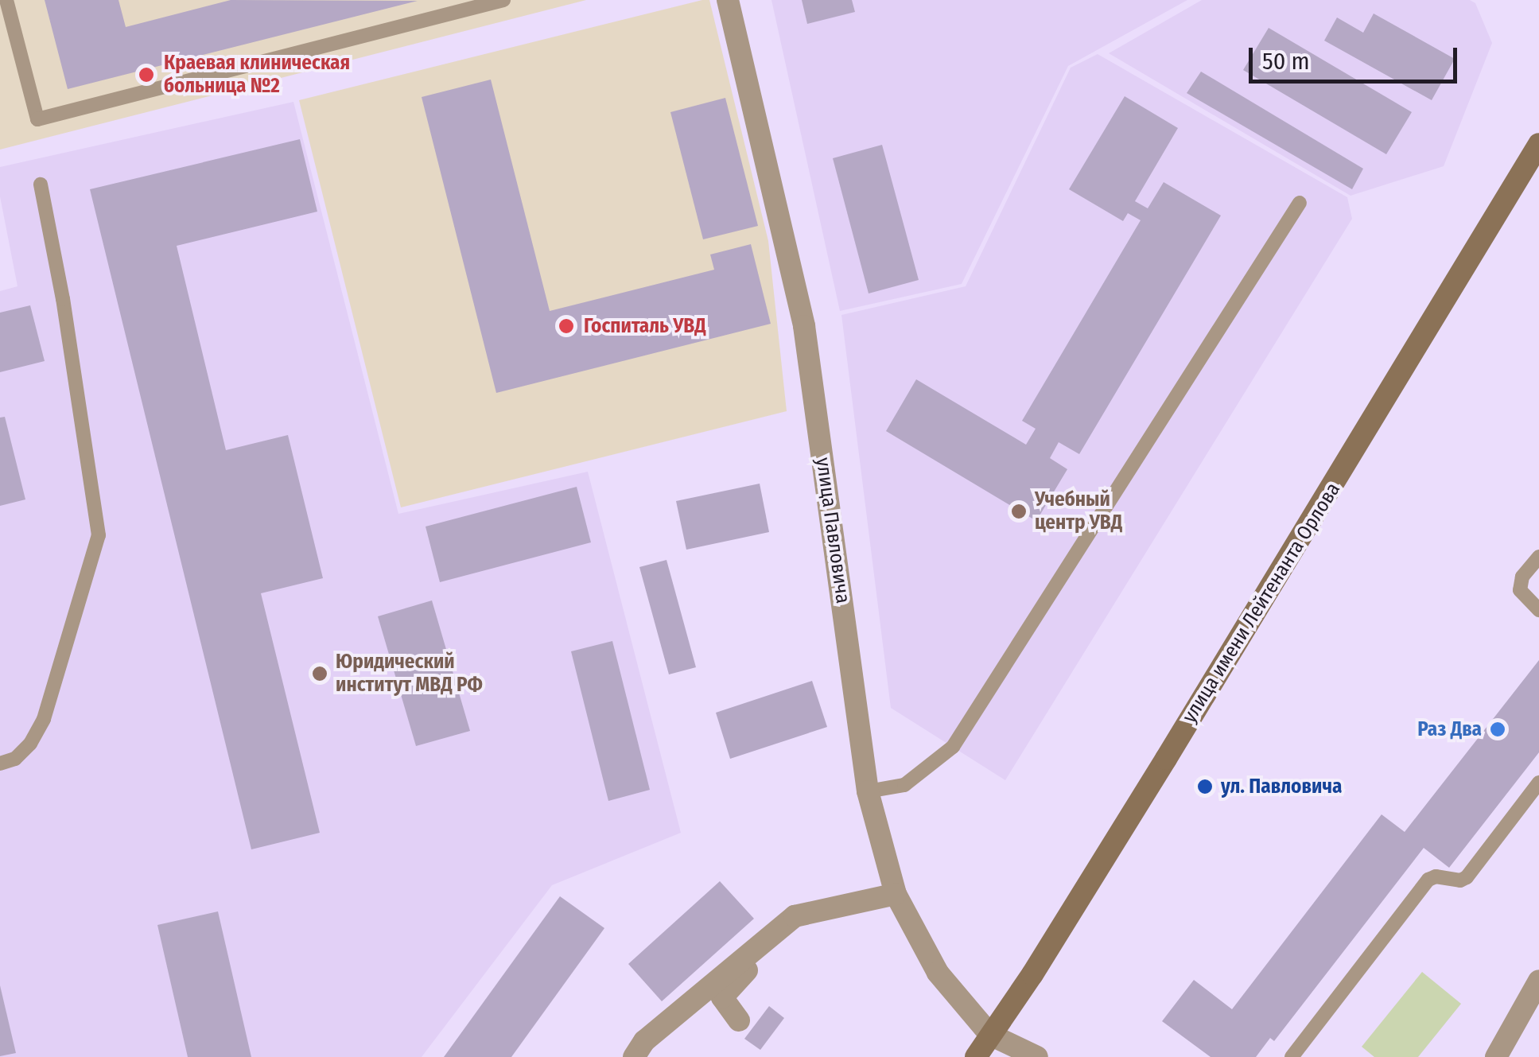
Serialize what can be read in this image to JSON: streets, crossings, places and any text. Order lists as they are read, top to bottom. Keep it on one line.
{"streets":{"main road":["улица имени Лейтенанта Орлова"],"street":["улица Павловича"]},"crossings":[["улица Павловича","улица имени Лейтенанта Орлова"]],"places":["Краевая клиническая больница №2","Госпиталь УВД","Учебный центр УВД","Юридический институт МВД РФ","Раз Два","ул. Павловича"],"scale_bar":"50 m"}
